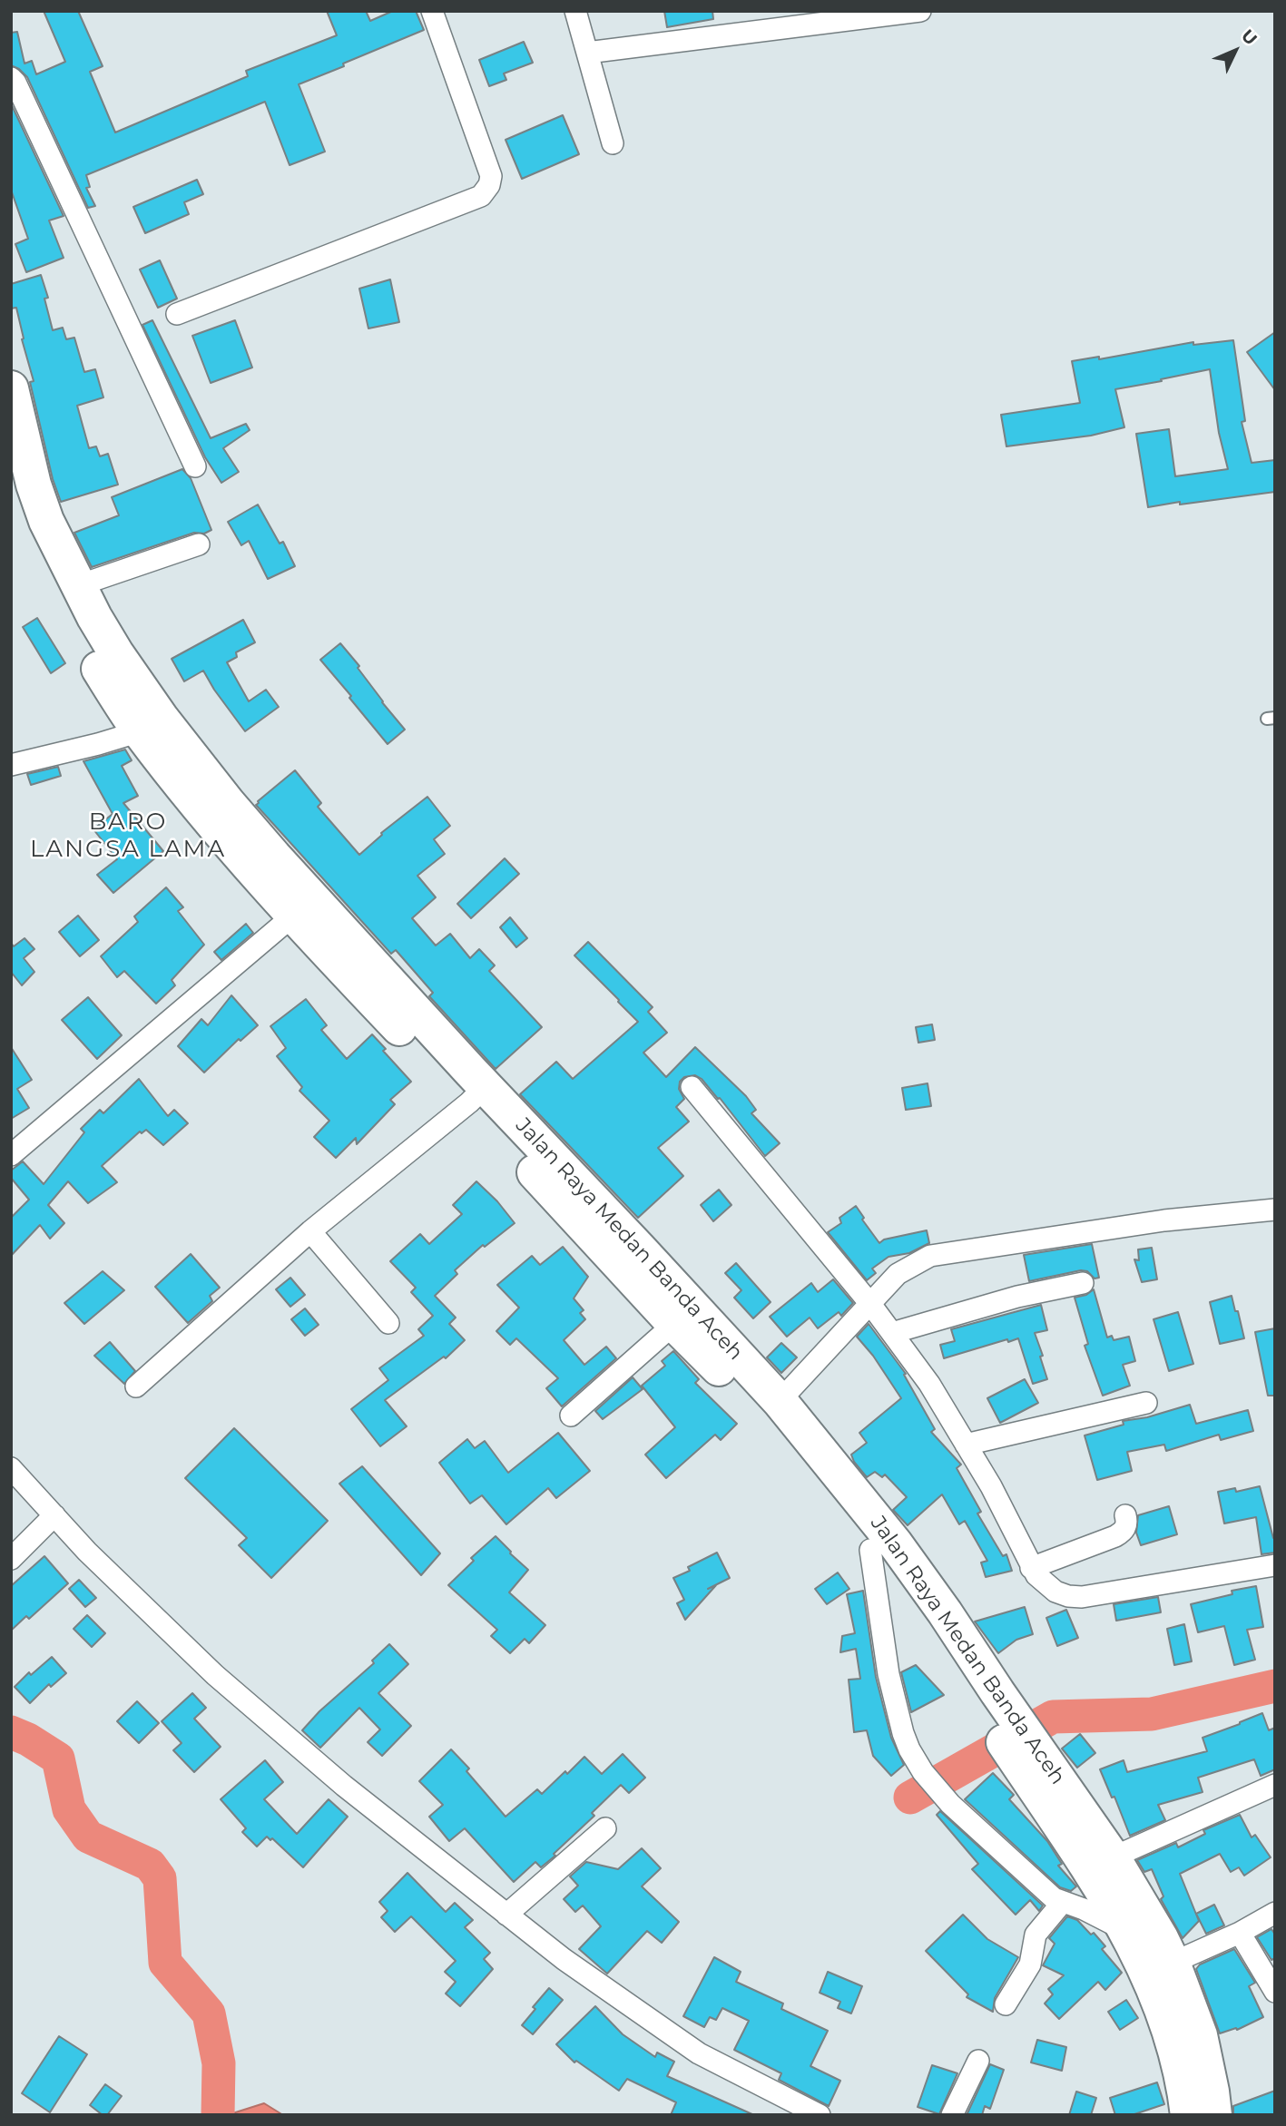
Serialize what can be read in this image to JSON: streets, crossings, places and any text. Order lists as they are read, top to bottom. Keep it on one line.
{"streets":{"highway":["Jalan Raya Medan Banda Aceh"]},"districts":["BARO LANGSA LAMA"],"north":"top right"}
